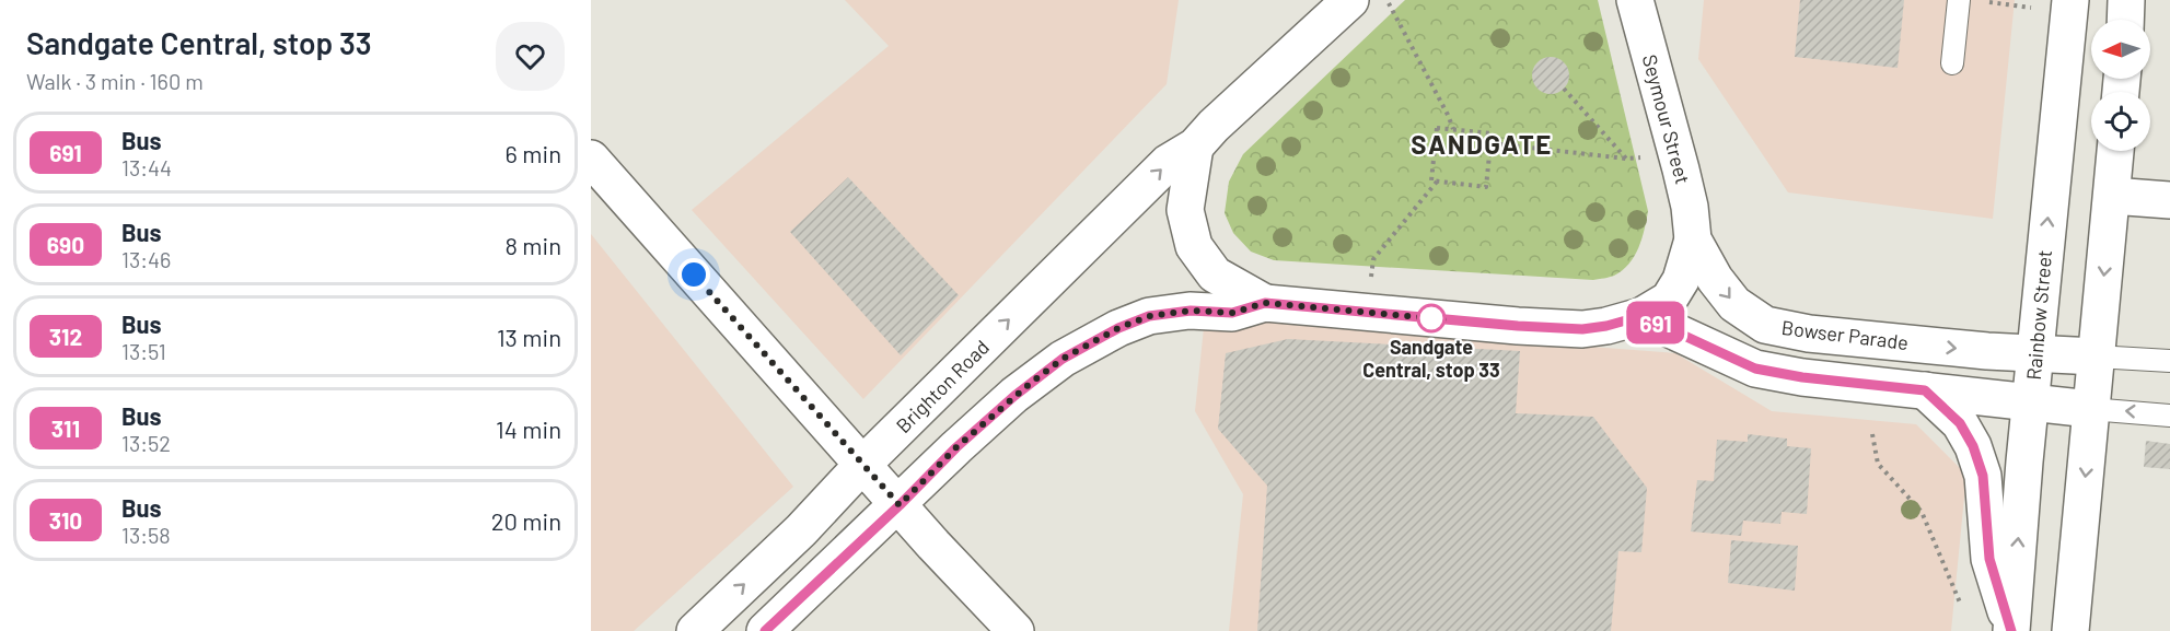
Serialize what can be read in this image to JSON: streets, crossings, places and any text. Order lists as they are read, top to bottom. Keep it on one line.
{"streets":{"main road":["Seymour Street","Rainbow Street","Bowser Parade","Brighton Road"]},"crossings":[["Seymour Street","Bowser Parade"],["Rainbow Street","Bowser Parade"]],"districts":["SANDGATE"],"places":["Sandgate Central, stop 33"],"lines":["bus line 691"],"north":"left","page":{"heading":["Sandgate Central, stop 33","Walk · 3 min · 160 m"],"on_map":"691","list":[{"mark":"691","name":"Bus","note":"13:44","value":"6 min"},{"mark":"690","name":"Bus","note":"13:46","value":"8 min"},{"mark":"312","name":"Bus","note":"13:51","value":"13 min"},{"mark":"311","name":"Bus","note":"13:52","value":"14 min"},{"mark":"310","name":"Bus","note":"13:58","value":"20 min"}]}}
